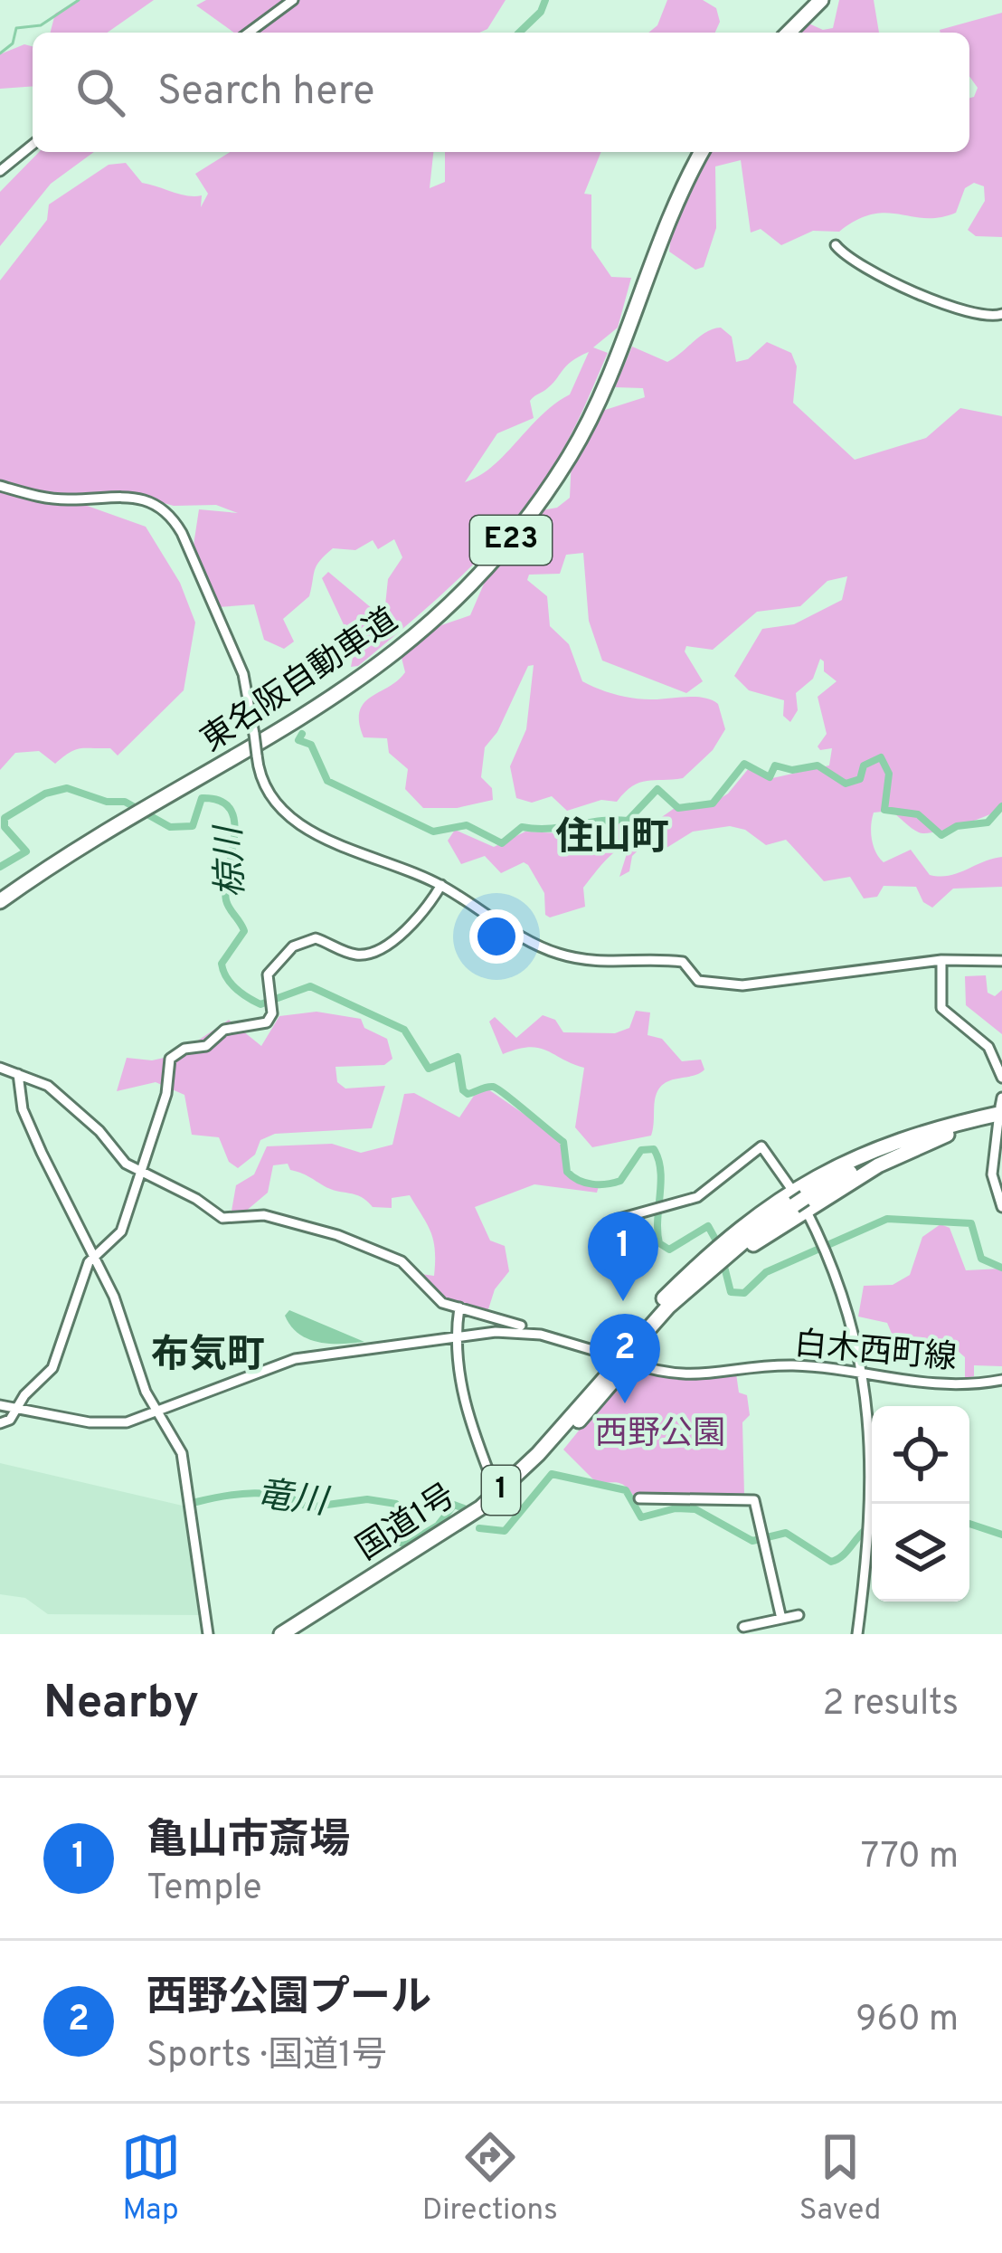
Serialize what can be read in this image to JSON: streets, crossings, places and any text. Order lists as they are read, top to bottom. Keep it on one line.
{"streets":{"highway":["E23","東名阪自動車道","1","国道1号"],"street":["白木西町線"]},"crossings":[["1","国道1号"]],"districts":["住山町","布気町"],"water":["椋川","竜川"],"parks":["西野公園"],"page":{"search":"Search here","pins":["1","2"],"heading":["Nearby","2 results"],"list":[{"mark":"1","name":"亀山市斎場","note":"Temple","value":"770 m"},{"mark":"2","name":"西野公園プール","note":"Sports · 国道1号","value":"960 m"}],"nav":["Map","Directions","Saved"]}}
